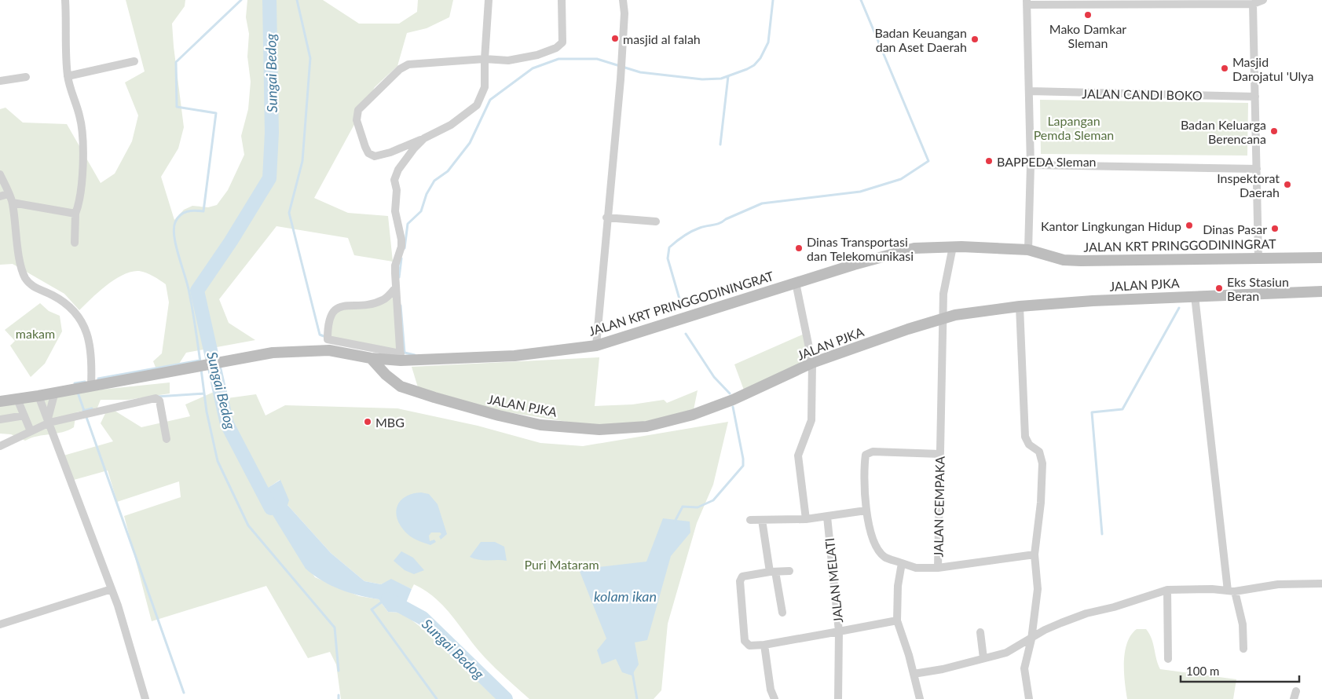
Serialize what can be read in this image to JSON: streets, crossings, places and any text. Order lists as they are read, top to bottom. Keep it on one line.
{"streets":{"main road":["JALAN KRT PRINGGODININGRAT","JALAN PJKA"],"street":["JALAN CANDI BOKO","JALAN CEMPAKA","JALAN MELATI"]},"crossings":[["JALAN KRT PRINGGODININGRAT","JALAN PJKA"],["JALAN KRT PRINGGODININGRAT","JALAN CEMPAKA"],["JALAN PJKA","JALAN CEMPAKA"]],"water":["Sungai Bedog","kolam ikan"],"parks":["Lapangan Pemda Sleman","makam","Puri Mataram"],"places":["Mako Damkar Sleman","masjid al falah","Badan Keuangan dan Aset Daerah","Masjid Darojatul 'Ulya","Badan Keluarga Berencana","BAPPEDA Sleman","Inspektorat Daerah","Kantor Lingkungan Hidup","Dinas Pasar","Dinas Transportasi dan Telekomunikasi","Eks Stasiun Beran","MBG"],"scale_bar":"100 m"}
